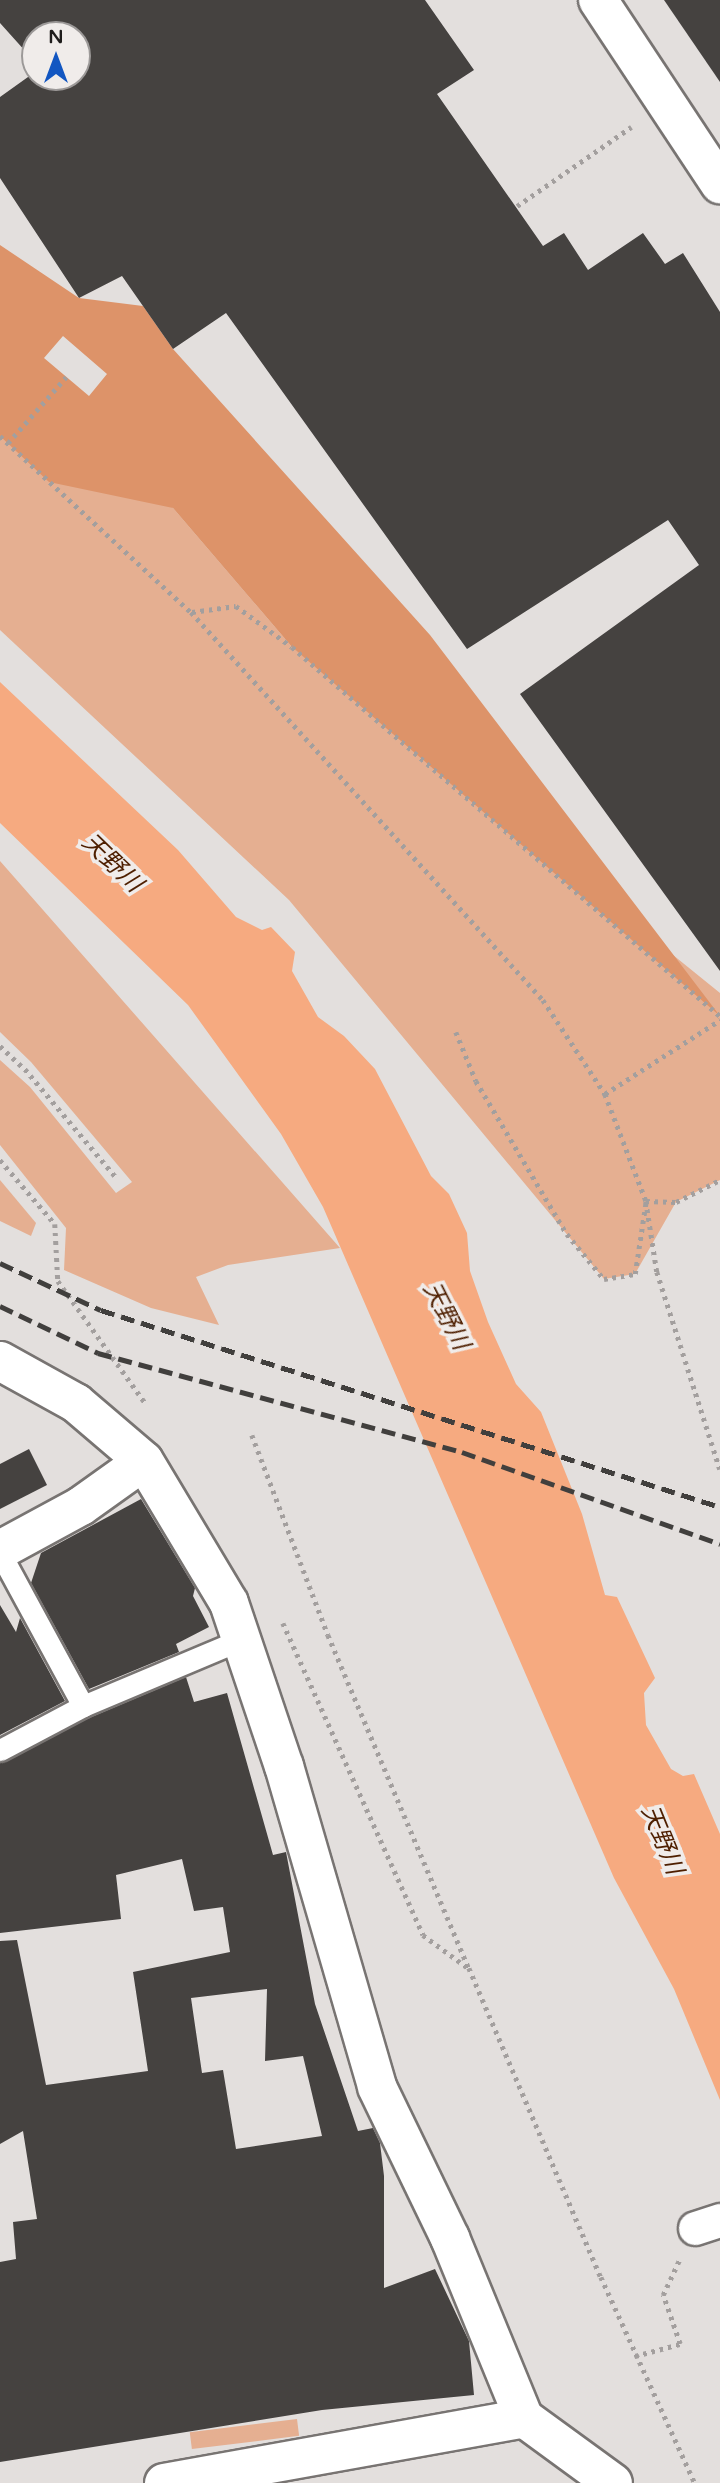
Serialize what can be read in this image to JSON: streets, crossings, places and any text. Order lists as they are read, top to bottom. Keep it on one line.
{"water":["天野川"],"north":"top"}
